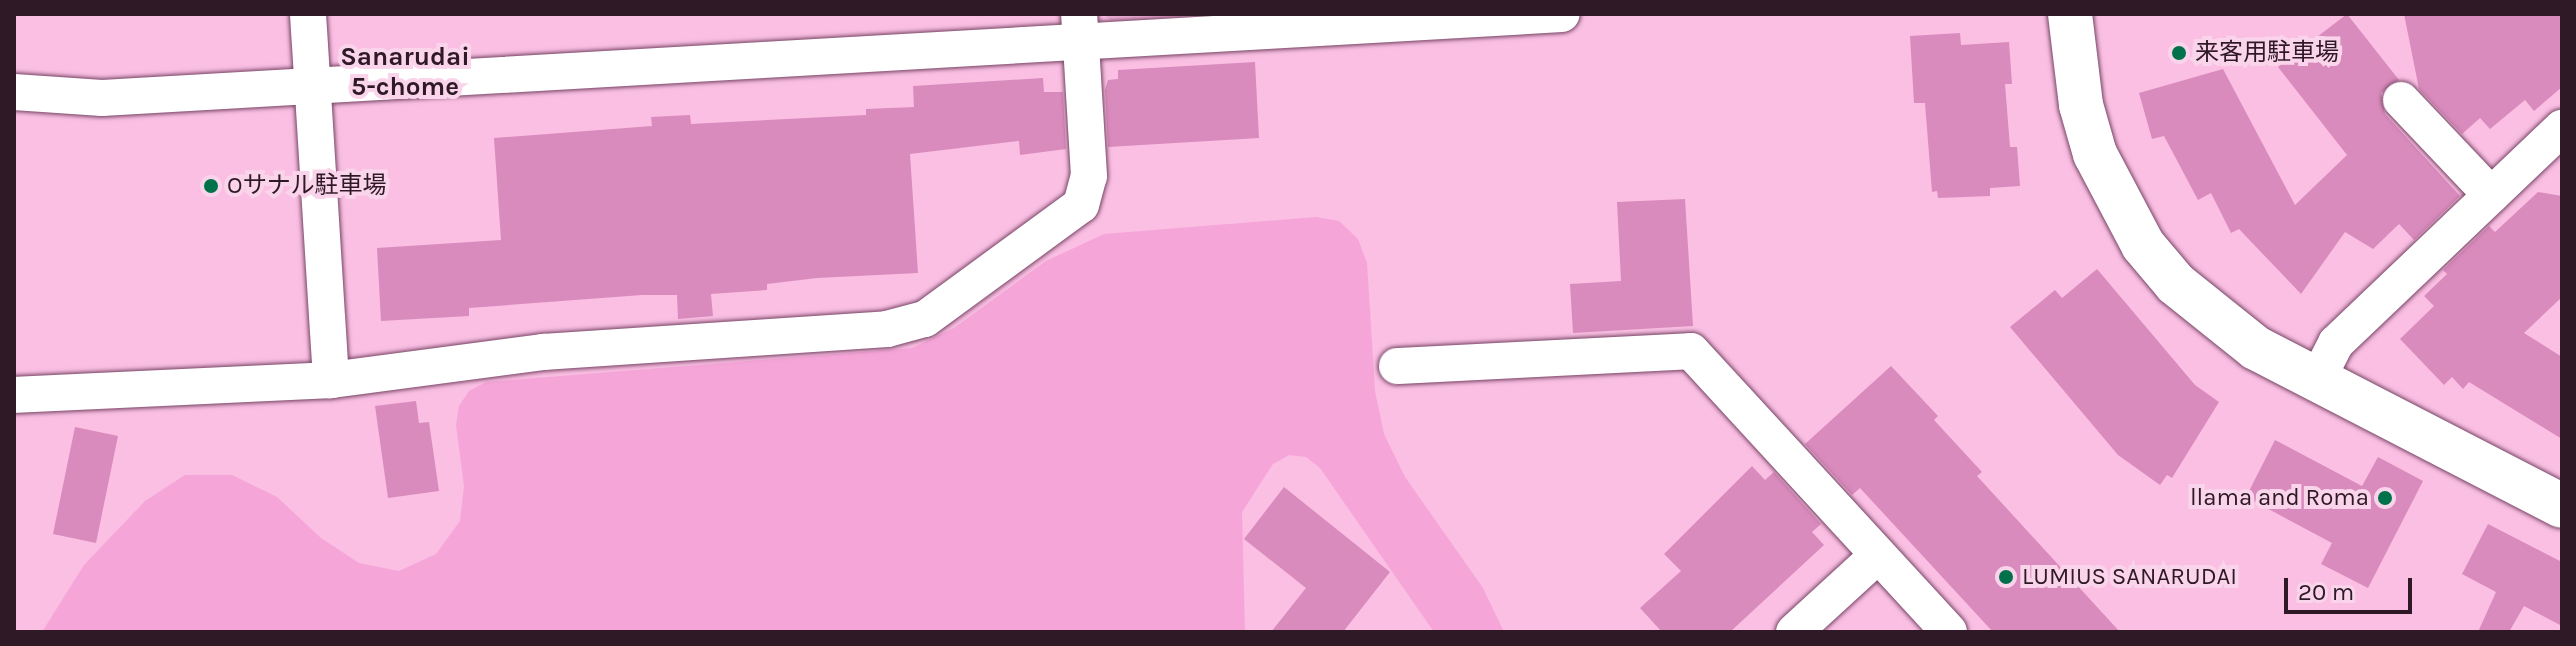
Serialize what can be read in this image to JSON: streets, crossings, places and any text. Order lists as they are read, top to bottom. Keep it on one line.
{"districts":["Sanarudai 5-chome"],"places":["来客用駐車場","Oサナル駐車場","llama and Roma","LUMIUS SANARUDAI"],"scale_bar":"20 m"}
